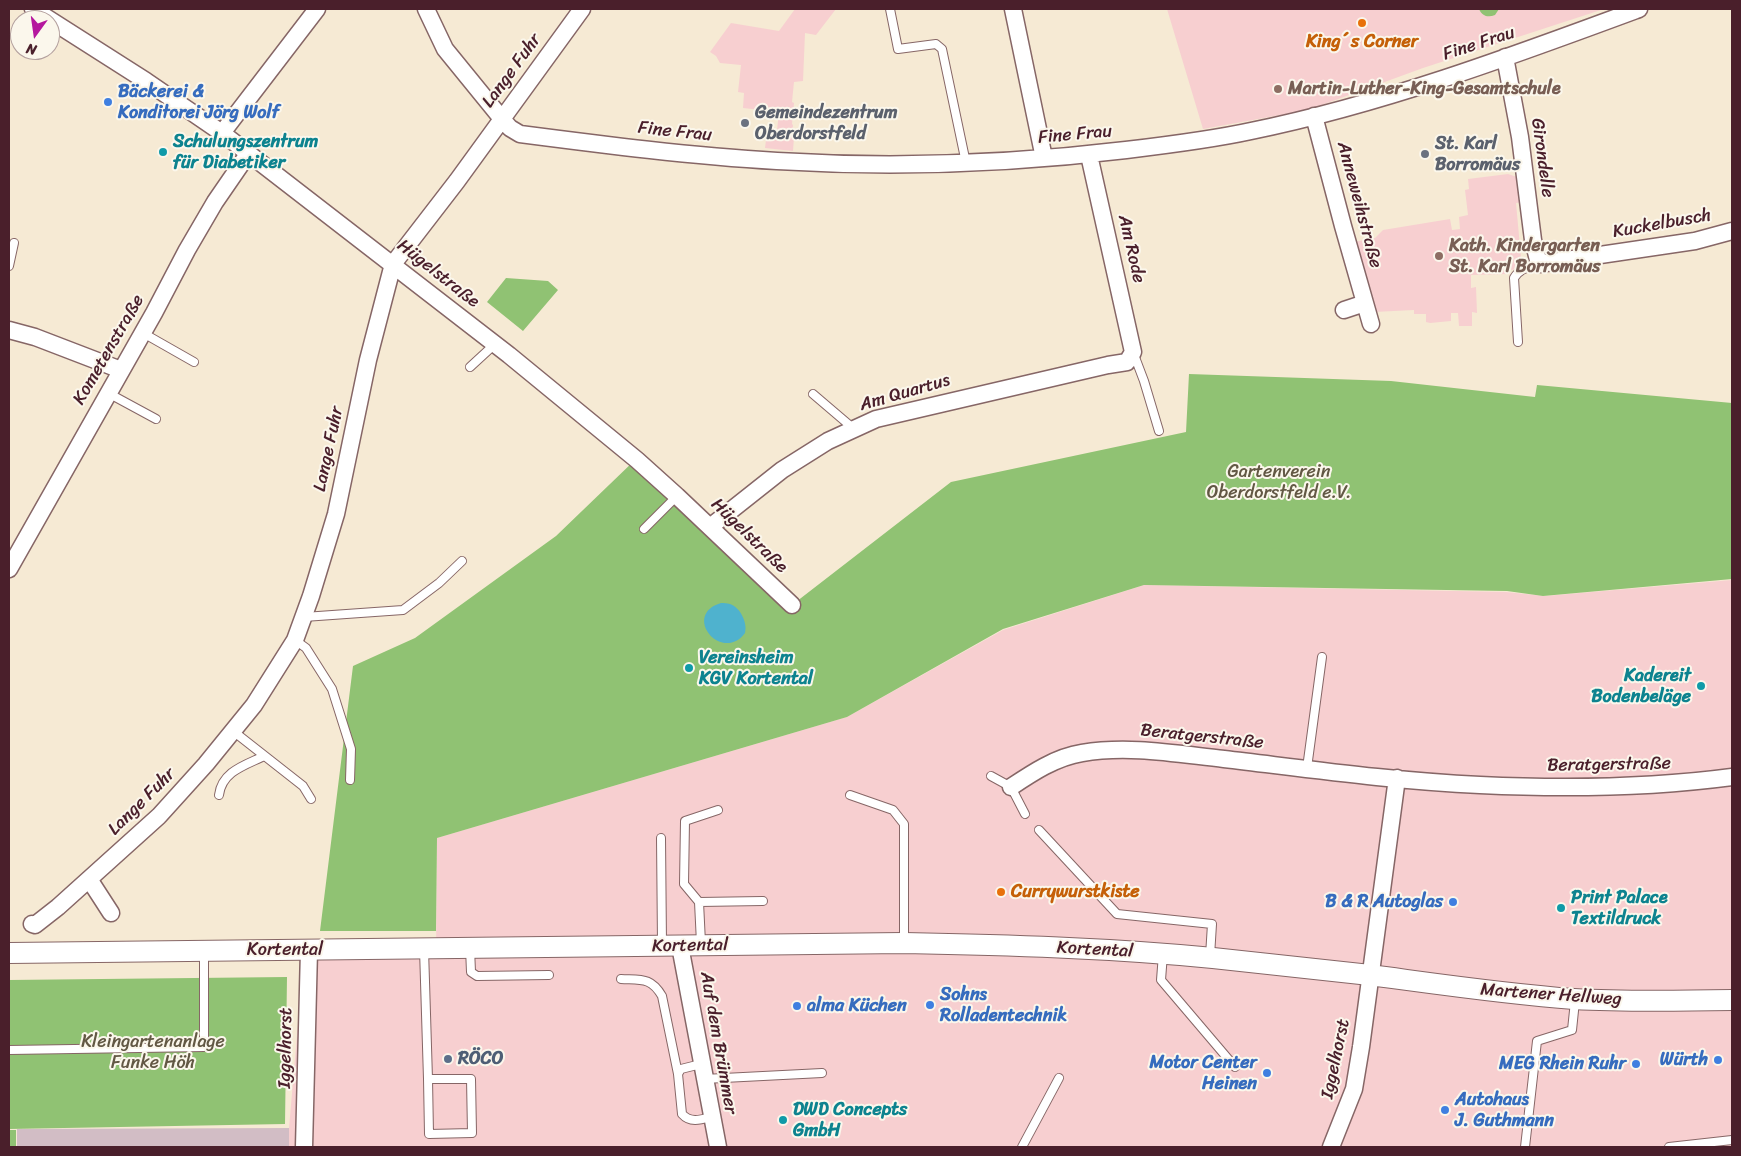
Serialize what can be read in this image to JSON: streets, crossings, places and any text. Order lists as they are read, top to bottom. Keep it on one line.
{"streets":{"street":["Fine Frau","Lange Fuhr","Girondelle","Anneweihstraße","Kuckelbusch","Am Rode","Hügelstraße","Kometenstraße","Am Quartus","Beratgerstraße","Kortental","Martener Hellweg","Auf dem Brümmer","Iggelhorst"]},"crossings":[["Fine Frau","Lange Fuhr"],["Fine Frau","Girondelle"],["Fine Frau","Anneweihstraße"],["Fine Frau","Am Rode"],["Lange Fuhr","Hügelstraße"],["Girondelle","Kuckelbusch"],["Am Rode","Am Quartus"],["Hügelstraße","Kometenstraße"],["Hügelstraße","Am Quartus"],["Kortental","Martener Hellweg"],["Kortental","Auf dem Brümmer"],["Kortental","Iggelhorst"],["Martener Hellweg","Iggelhorst"]],"parks":["Gartenverein Oberdorstfeld e.V.","Kleingartenanlage Funke Höh"],"places":["King´s Corner","Martin-Luther-King-Gesamtschule","Bäckerei & Konditorei Jörg Wolf","Gemeindezentrum Oberdorstfeld","Schulungszentrum für Diabetiker","St. Karl Borromäus","Kath. Kindergarten St. Karl Borromäus","Vereinsheim KGV Kortental","Kadereit Bodenbeläge","Currywurstkiste","B & R Autoglas","Print Palace Textildruck","Sohns Rolladentechnik","alma Küchen","RÖCO","Würth","MEG Rhein Ruhr","Motor Center Heinen","Autohaus J. Guthmann","DWD Concepts GmbH"],"north":"bottom"}
